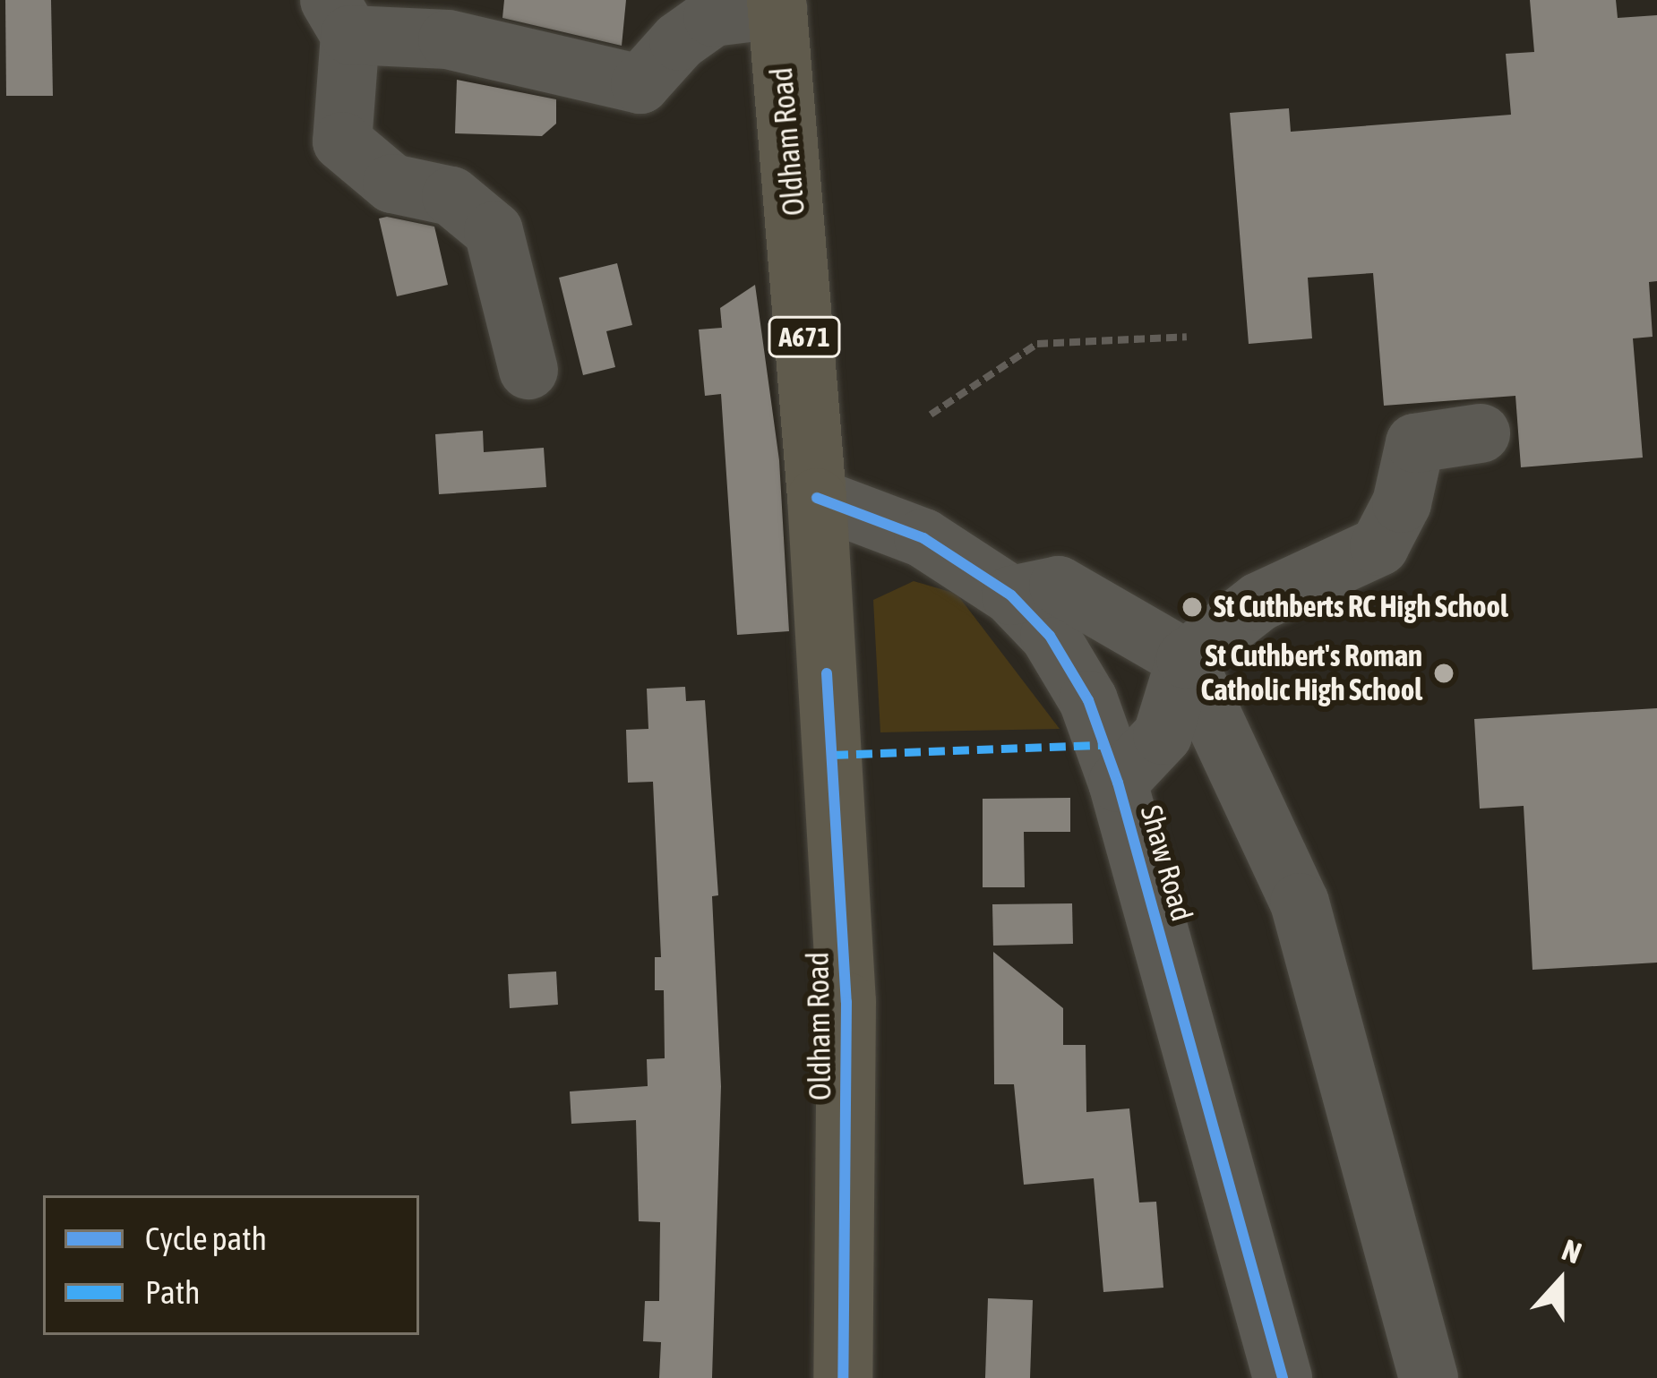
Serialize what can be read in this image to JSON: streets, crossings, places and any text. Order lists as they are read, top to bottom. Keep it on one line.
{"streets":{"main road":["Oldham Road","A671"],"street":["Shaw Road"]},"crossings":[["Oldham Road","Shaw Road"]],"places":["St Cuthberts RC High School","St Cuthbert's Roman Catholic High School"],"legend":["Cycle path","Path"],"north":"top"}
